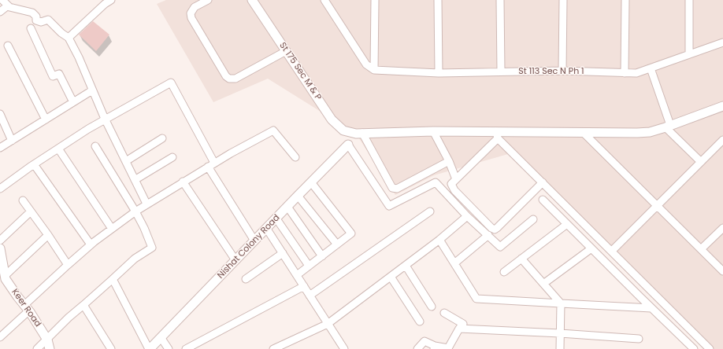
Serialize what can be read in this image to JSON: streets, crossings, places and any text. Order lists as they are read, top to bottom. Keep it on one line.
{"streets":{"street":["St 175 Sec M & P","St 113 Sec N Ph 1","Nishat Colony Road","Keer Road"]}}
